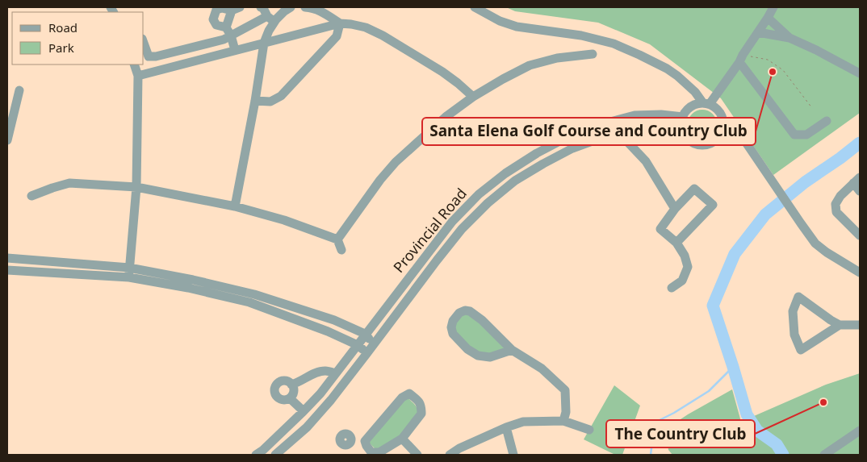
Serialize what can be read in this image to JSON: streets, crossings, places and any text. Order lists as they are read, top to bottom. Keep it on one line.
{"streets":{"street":["Provincial Road"]},"places":["Santa Elena Golf Course and Country Club","The Country Club"],"legend":["Road","Park"]}
